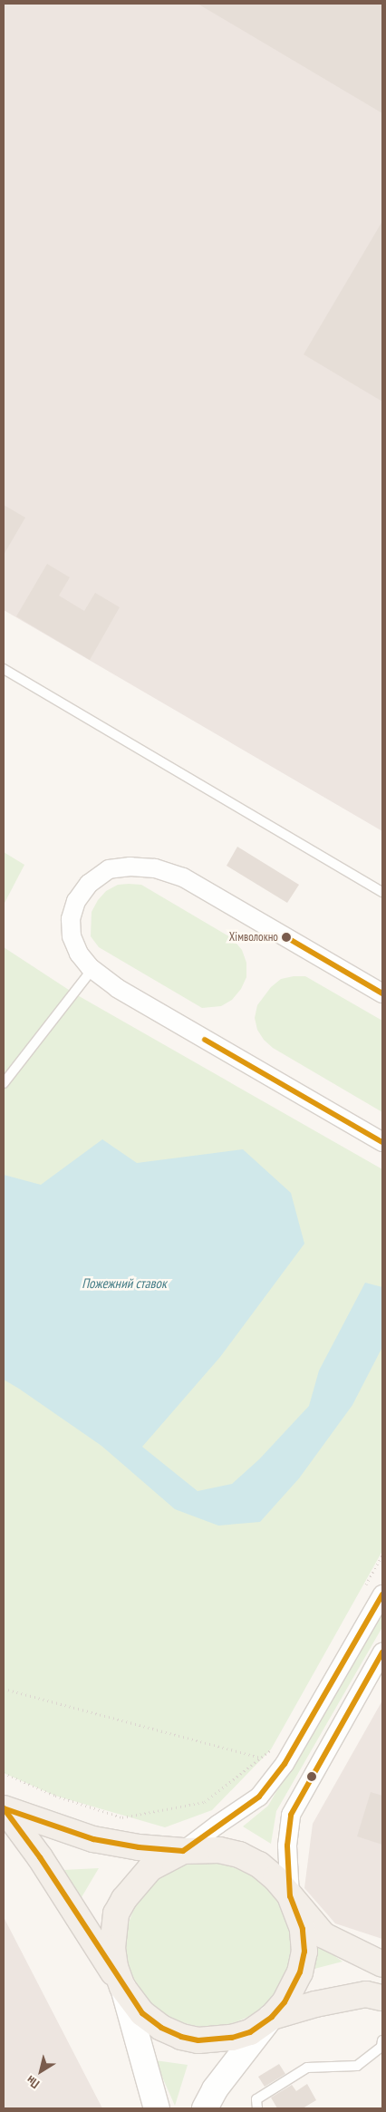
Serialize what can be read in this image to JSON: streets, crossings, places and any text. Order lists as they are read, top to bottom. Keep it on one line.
{"water":["Пожежний ставок"],"places":["Хімволокно"],"north":"bottom left"}
